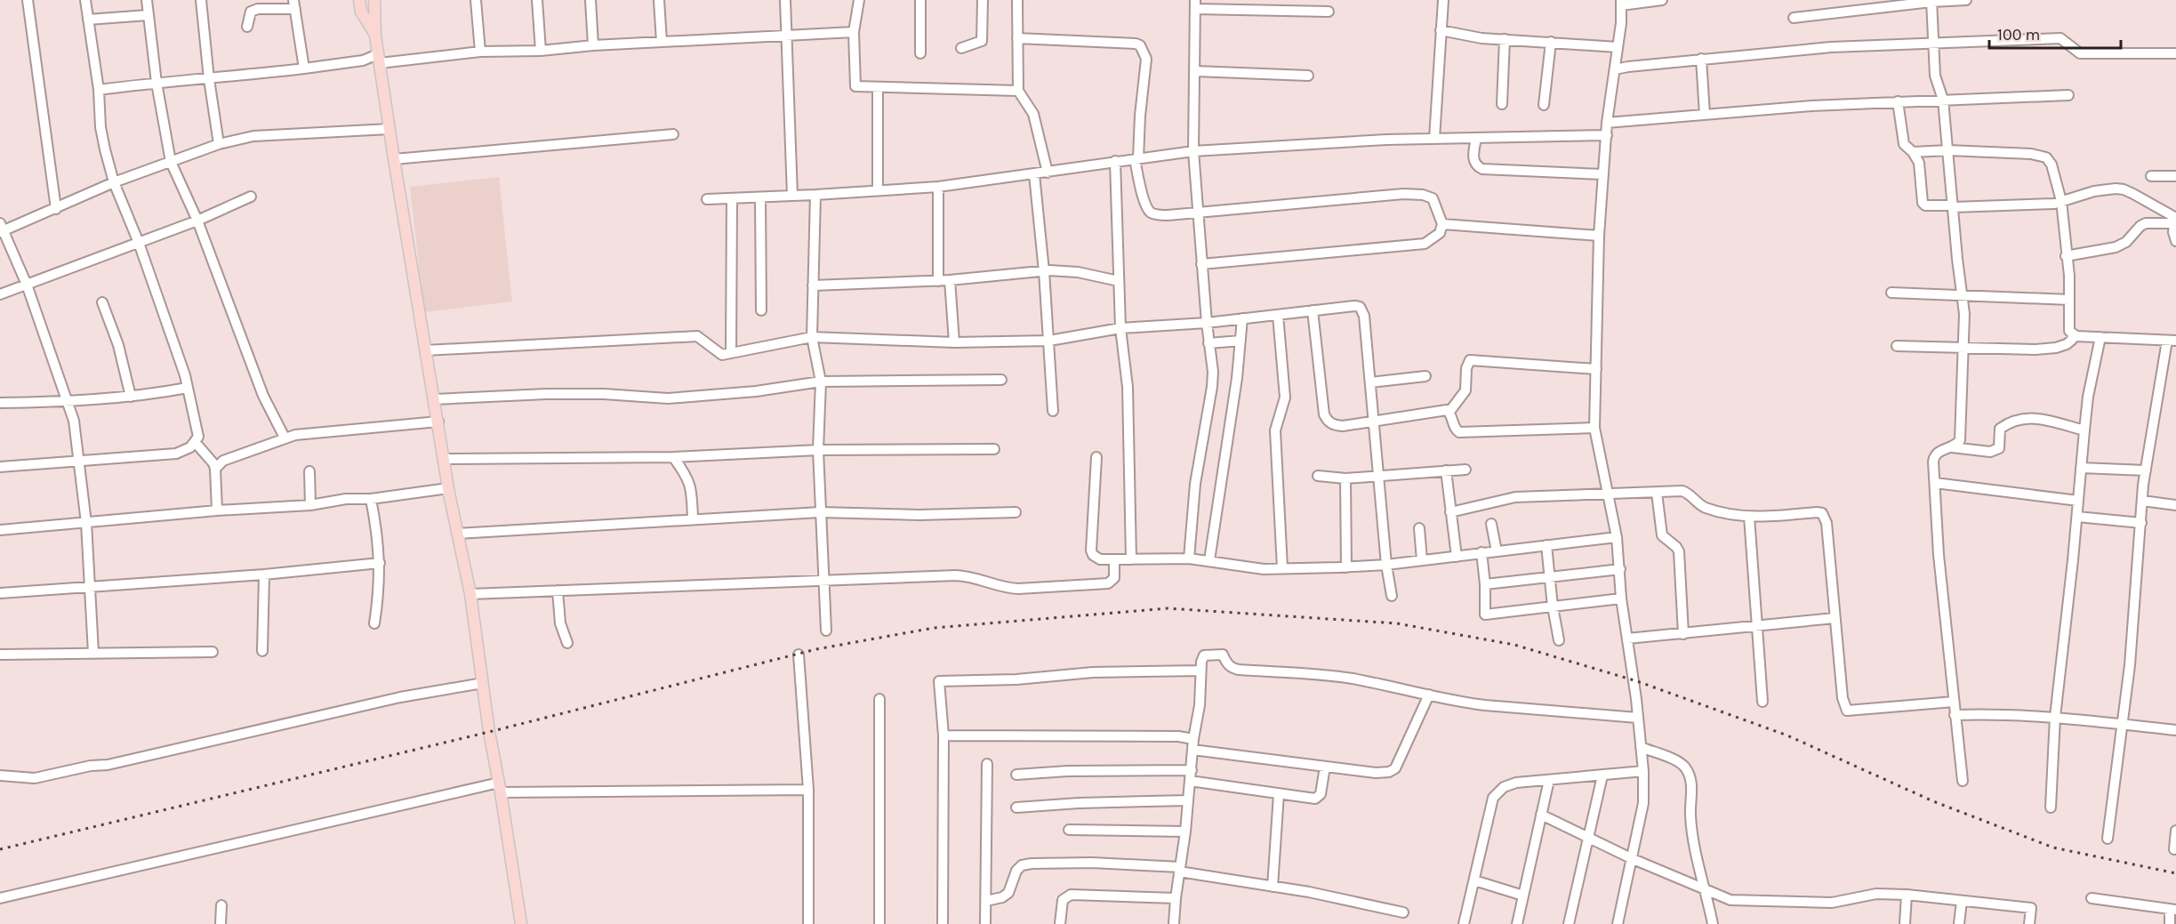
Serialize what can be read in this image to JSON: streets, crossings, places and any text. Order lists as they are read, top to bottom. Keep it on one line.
{"scale_bar":"100 m"}
